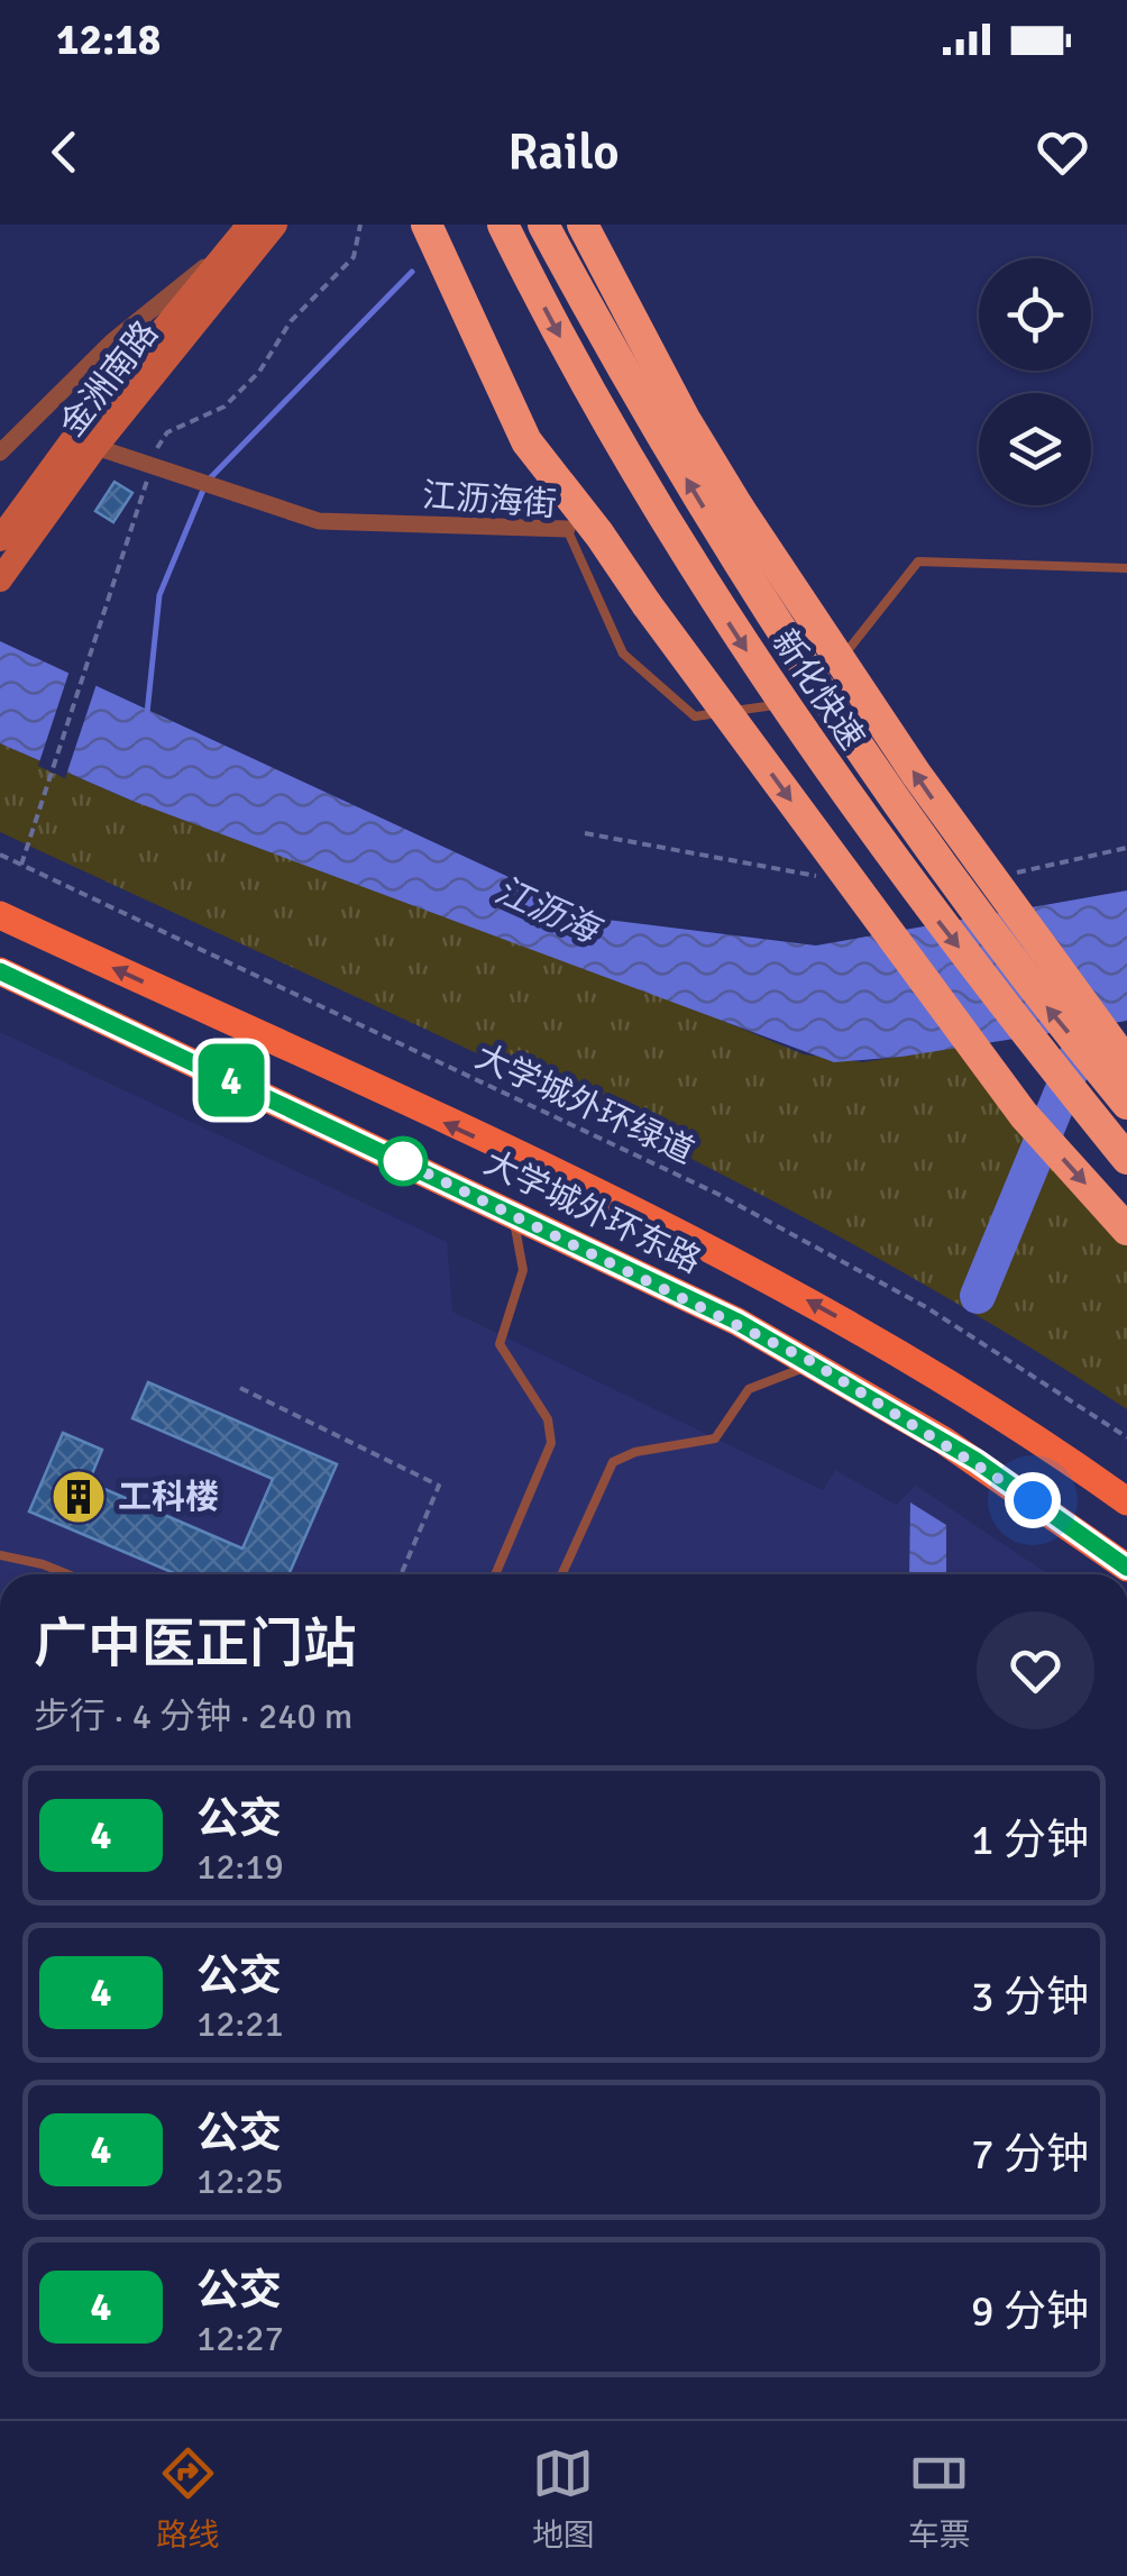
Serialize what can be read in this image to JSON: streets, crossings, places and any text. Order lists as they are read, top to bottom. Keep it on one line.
{"streets":{"highway":["新化快速"],"main road":["金洲南路","大学城外环东路"],"street":["江沥海街"],"path":["大学城外环绿道"]},"crossings":[["金洲南路","江沥海街"]],"water":["江沥海"],"places":{"building":["工科楼"]},"lines":["bus line 4"],"page":{"status":"12:18","header":"Railo","on_map":"4","heading":["广中医正门站","步行 · 4 分钟 · 240 m"],"list":[{"mark":"4","name":"公交","note":"12:19","value":"1 分钟"},{"mark":"4","name":"公交","note":"12:21","value":"3 分钟"},{"mark":"4","name":"公交","note":"12:25","value":"7 分钟"},{"mark":"4","name":"公交","note":"12:27","value":"9 分钟"}],"tabs":["路线","地图","车票"]}}
